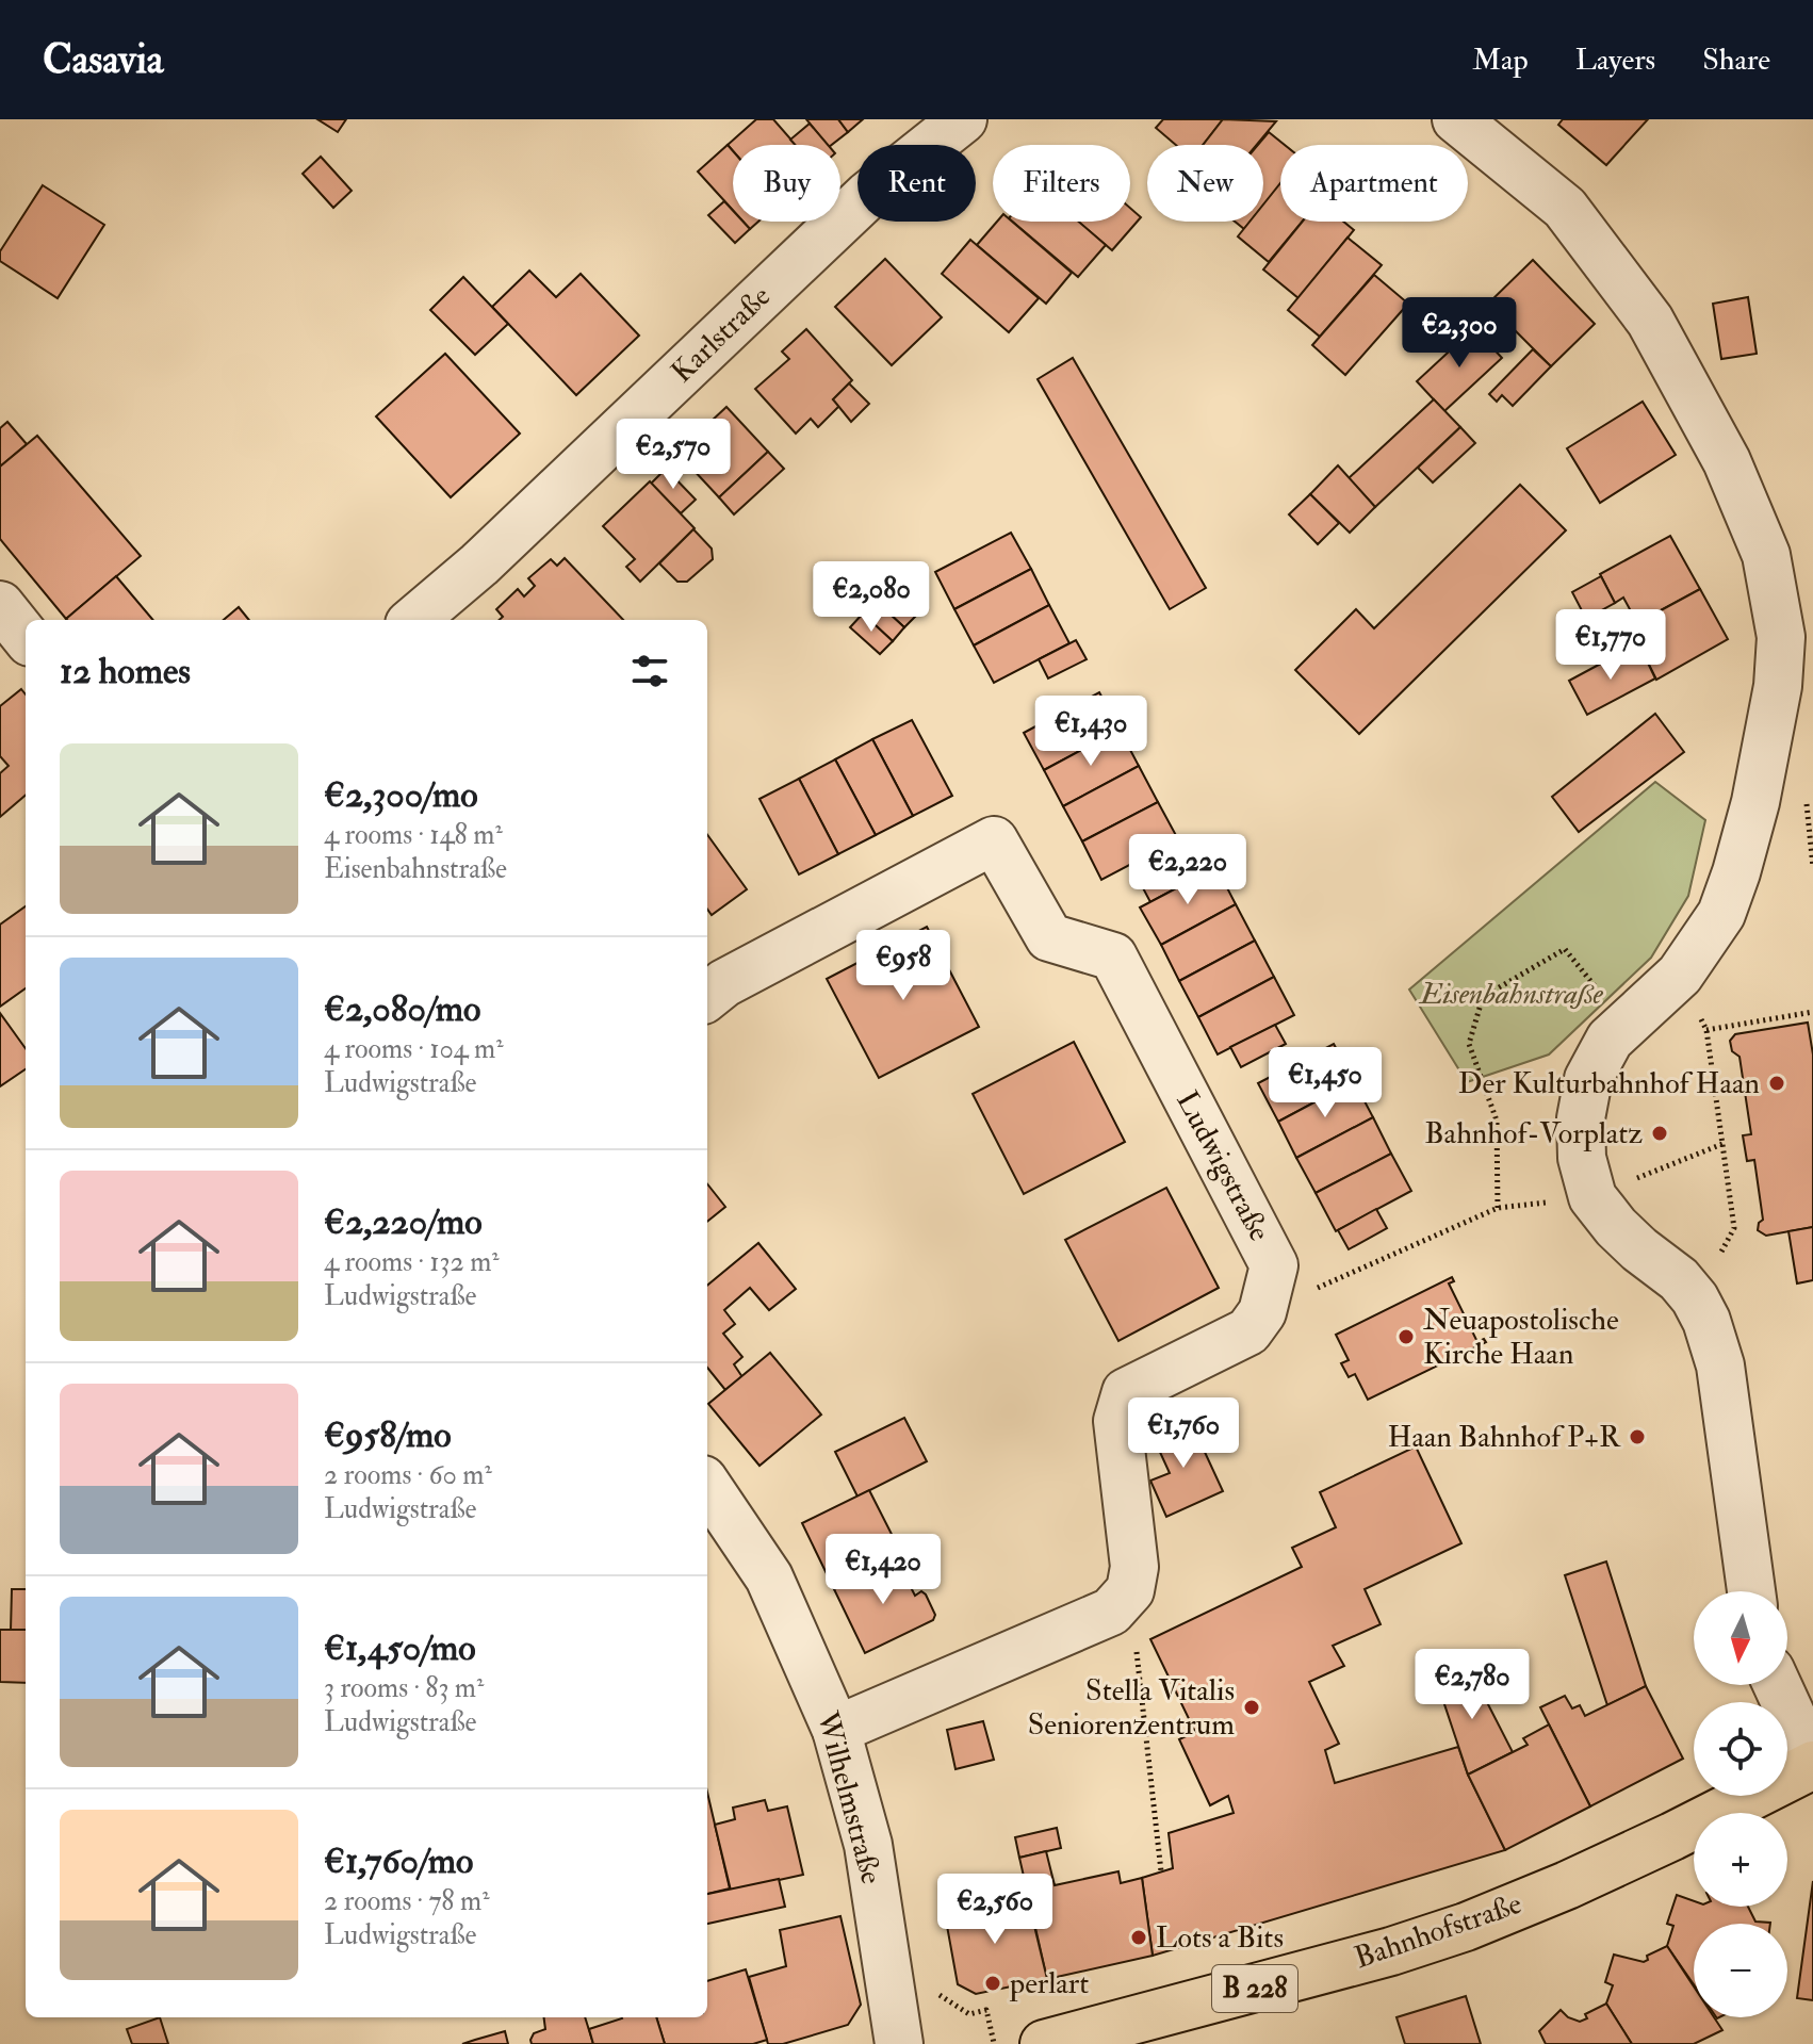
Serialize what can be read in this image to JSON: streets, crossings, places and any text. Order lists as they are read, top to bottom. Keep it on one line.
{"streets":{"main road":["Bahnhofstraße","B 228"],"street":["Karlstraße","Ludwigstraße","Wilhelmstraße"]},"parks":["Eisenbahnstraße"],"places":["Der Kulturbahnhof Haan","Bahnhof-Vorplatz","Neuapostolische Kirche Haan","Haan Bahnhof P+R","Stella Vitalis Seniorenzentrum","Lots a Bits","perlart"],"north":"bottom","page":{"header":"Casavia","nav":["Map","Layers","Share"],"chip":["Buy","Rent","Filters","New","Apartment"],"price":["€2,300","€2,570","€2,080","€1,770","€1,430","€2,220","€958","€1,450","€1,760","€1,420","€2,780","€2,560"],"heading":"12 homes","list":[{"name":"€2,300/mo","note":"4 rooms · 148 m² · Eisenbahnstraße"},{"name":"€2,080/mo","note":"4 rooms · 104 m² · Ludwigstraße"},{"name":"€2,220/mo","note":"4 rooms · 132 m² · Ludwigstraße"},{"name":"€958/mo","note":"2 rooms · 60 m² · Ludwigstraße"},{"name":"€1,450/mo","note":"3 rooms · 83 m² · Ludwigstraße"},{"name":"€1,760/mo","note":"2 rooms · 78 m² · Ludwigstraße"}],"map_buttons":["+","−"]}}
